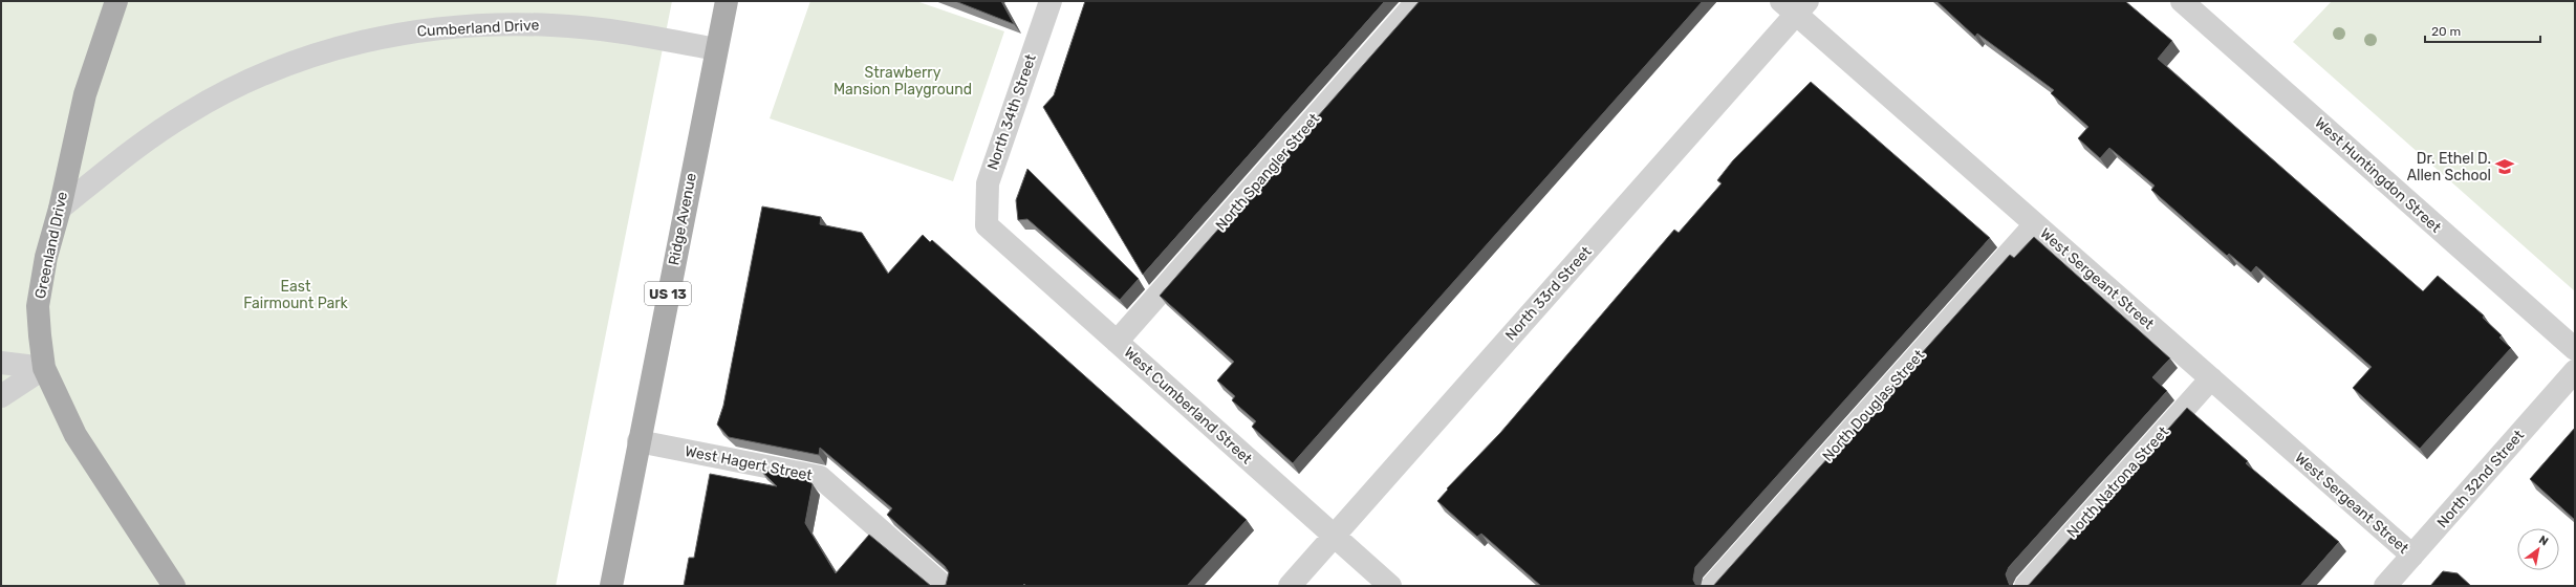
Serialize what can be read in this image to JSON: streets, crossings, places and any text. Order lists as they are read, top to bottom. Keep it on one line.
{"streets":{"main road":["Ridge Avenue","Greenland Drive","US 13"],"street":["Cumberland Drive","North 34th Street","North Spangler Street","West Huntingdon Street","West Sergeant Street","North 33rd Street","West Cumberland Street","North Douglas Street","West Hagert Street","North 32nd Street","North Natrona Street"]},"crossings":[["Cumberland Drive","Ridge Avenue"],["Cumberland Drive","Greenland Drive"],["North 34th Street","West Cumberland Street"],["North Spangler Street","West Cumberland Street"],["Ridge Avenue","West Hagert Street"],["West Sergeant Street","North 33rd Street"],["West Sergeant Street","North Douglas Street"],["West Sergeant Street","North 32nd Street"],["West Sergeant Street","North Natrona Street"],["North 33rd Street","West Cumberland Street"]],"parks":["Strawberry Mansion Playground","East Fairmount Park"],"places":{"school or university":["Dr. Ethel D. Allen School"]},"scale_bar":"20 m","north":"top right"}
